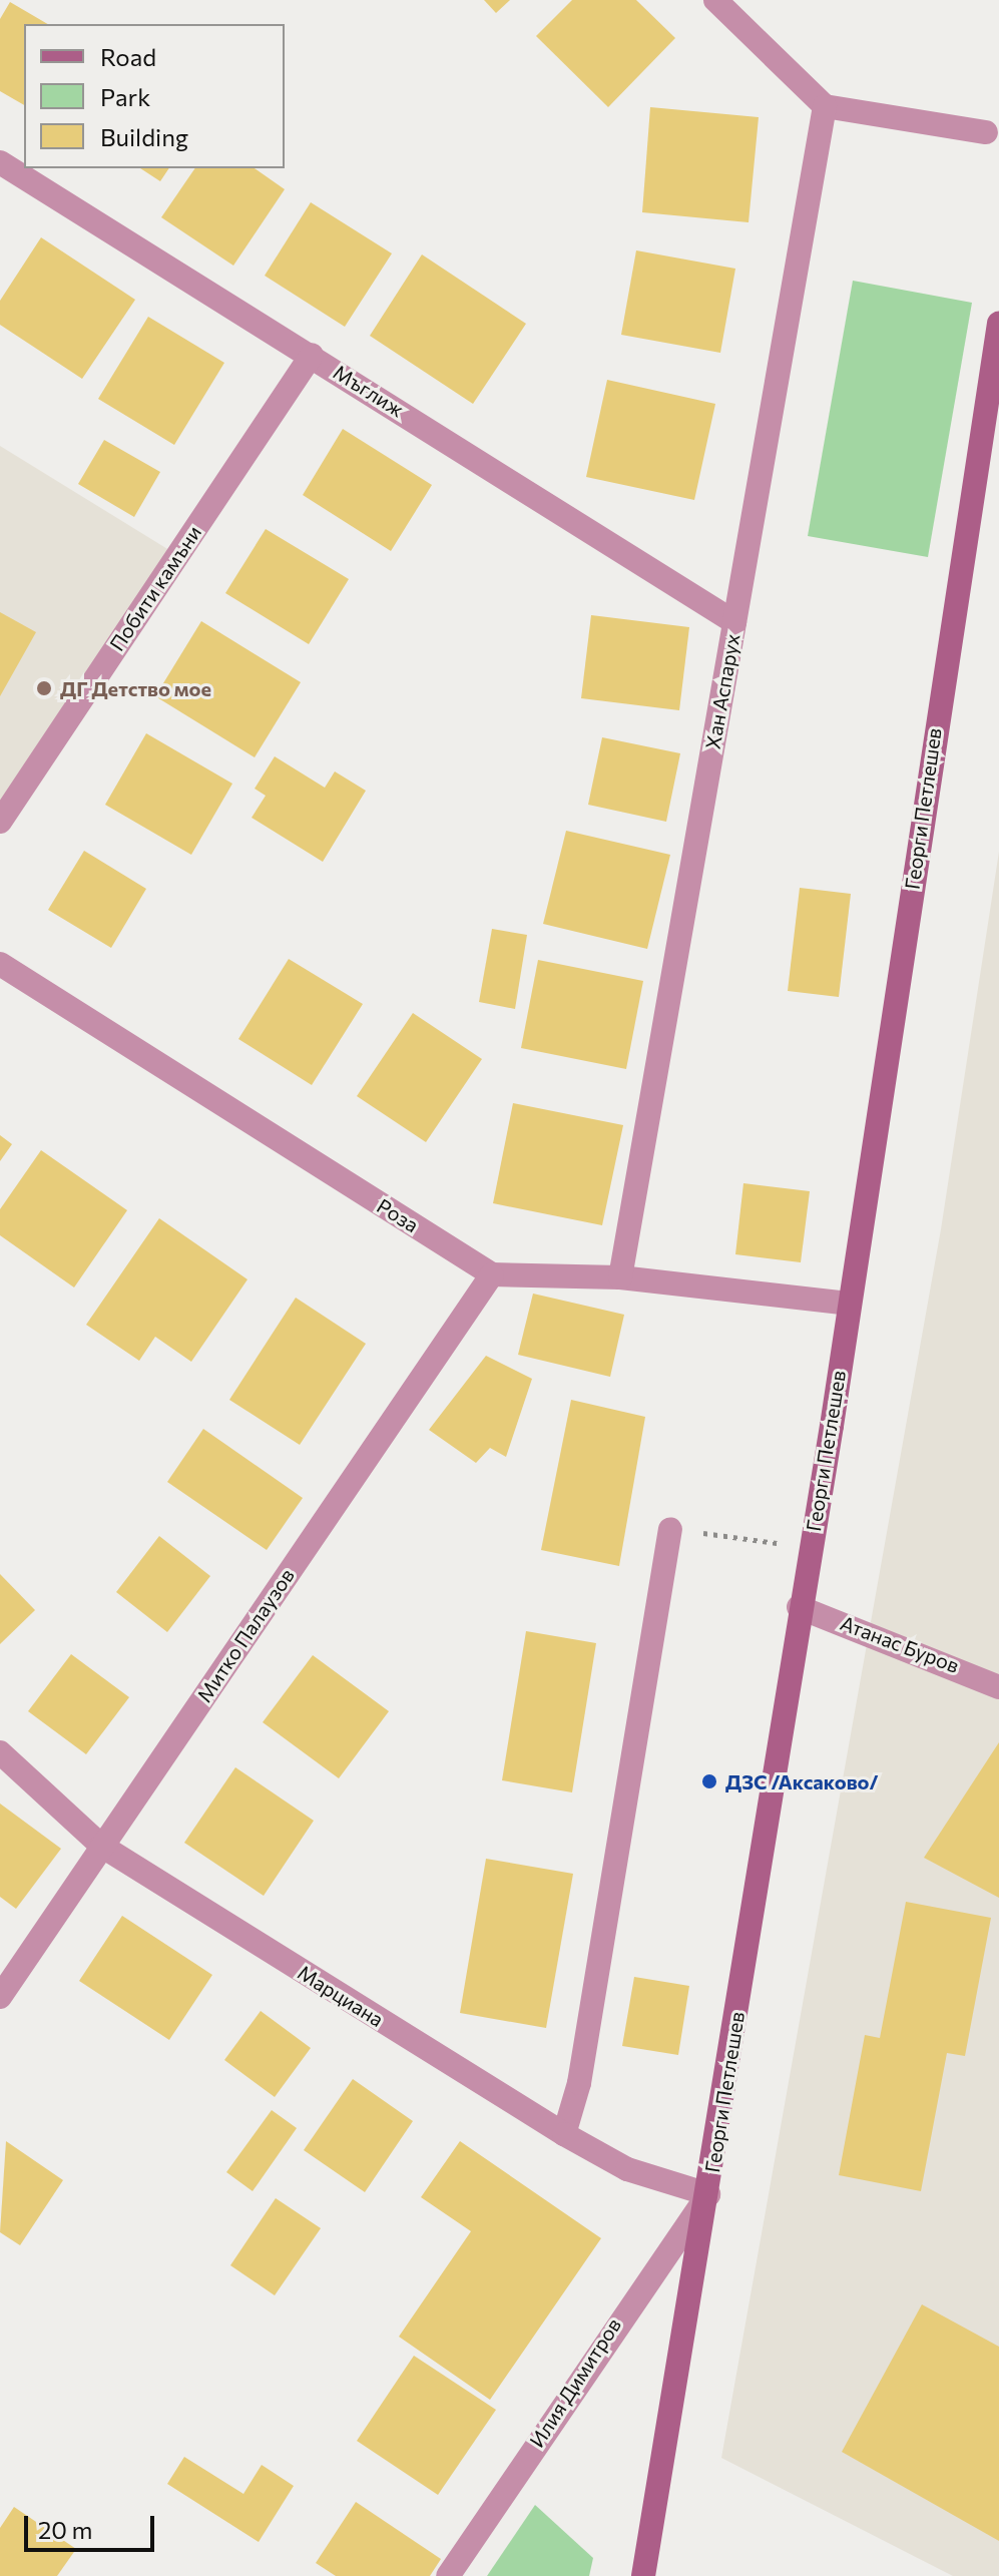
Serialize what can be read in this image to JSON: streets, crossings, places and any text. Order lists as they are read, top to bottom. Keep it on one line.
{"streets":{"main road":["Георги Петлешев"],"street":["Мъглиж","Побити камъни","Хан Аспарух","Роза","Митко Палаузов","Атанас Буров","Марциана","Илия Димитров"]},"crossings":[["Мъглиж","Побити камъни"],["Мъглиж","Хан Аспарух"],["Георги Петлешев","Атанас Буров"],["Георги Петлешев","Марциана"],["Георги Петлешев","Илия Димитров"],["Роза","Митко Палаузов"],["Митко Палаузов","Марциана"],["Марциана","Илия Димитров"]],"places":["ДГ Детство мое","ДЗС /Аксаково/"],"legend":["Road","Park","Building"],"scale_bar":"20 m"}
